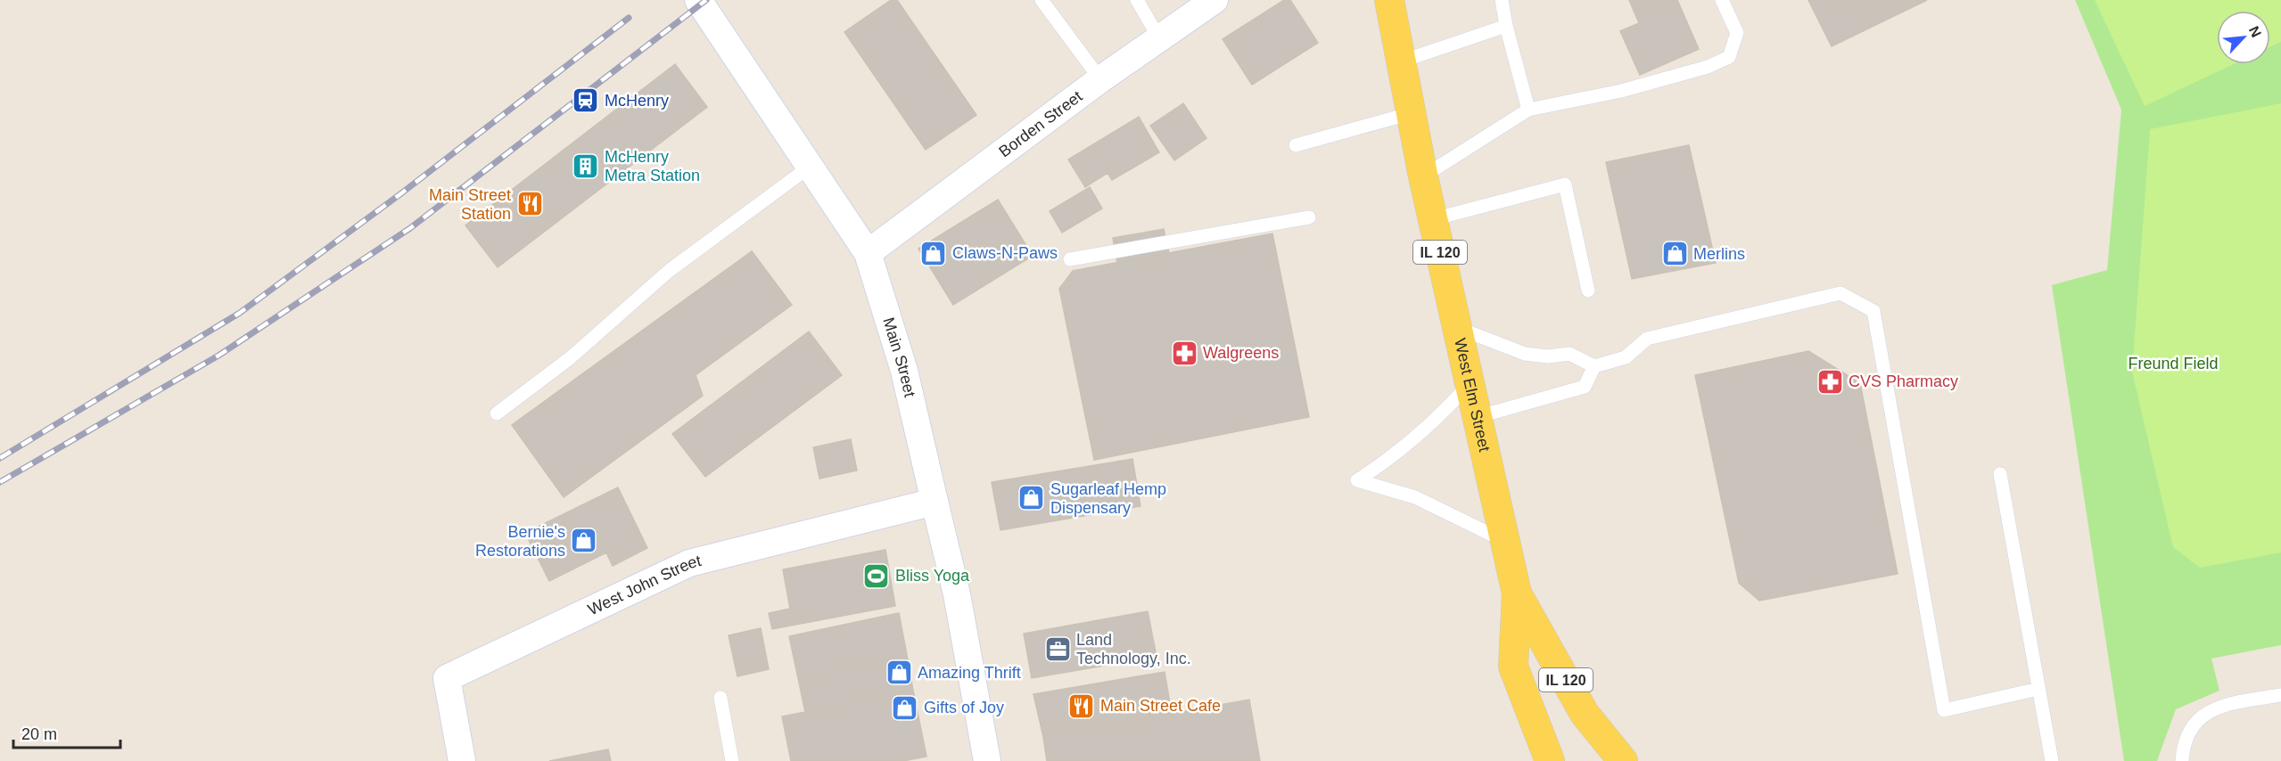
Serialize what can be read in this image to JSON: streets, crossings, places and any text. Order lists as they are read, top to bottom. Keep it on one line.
{"streets":{"main road":["IL 120","West Elm Street"],"street":["Borden Street","Main Street","West John Street"]},"crossings":[["Borden Street","Main Street"],["Main Street","West John Street"]],"parks":["Freund Field"],"places":{"station":["McHenry"],"building":["McHenry Metra Station"],"restaurant":["Main Street Station","Main Street Cafe"],"shop":["Claws-N-Paws","Merlins","Sugarleaf Hemp Dispensary","Bernie's Restorations","Amazing Thrift","Gifts of Joy"],"pharmacy":["Walgreens","CVS Pharmacy"],"sports":["Bliss Yoga"],"office":["Land Technology, Inc."]},"scale_bar":"20 m","north":"top right"}
